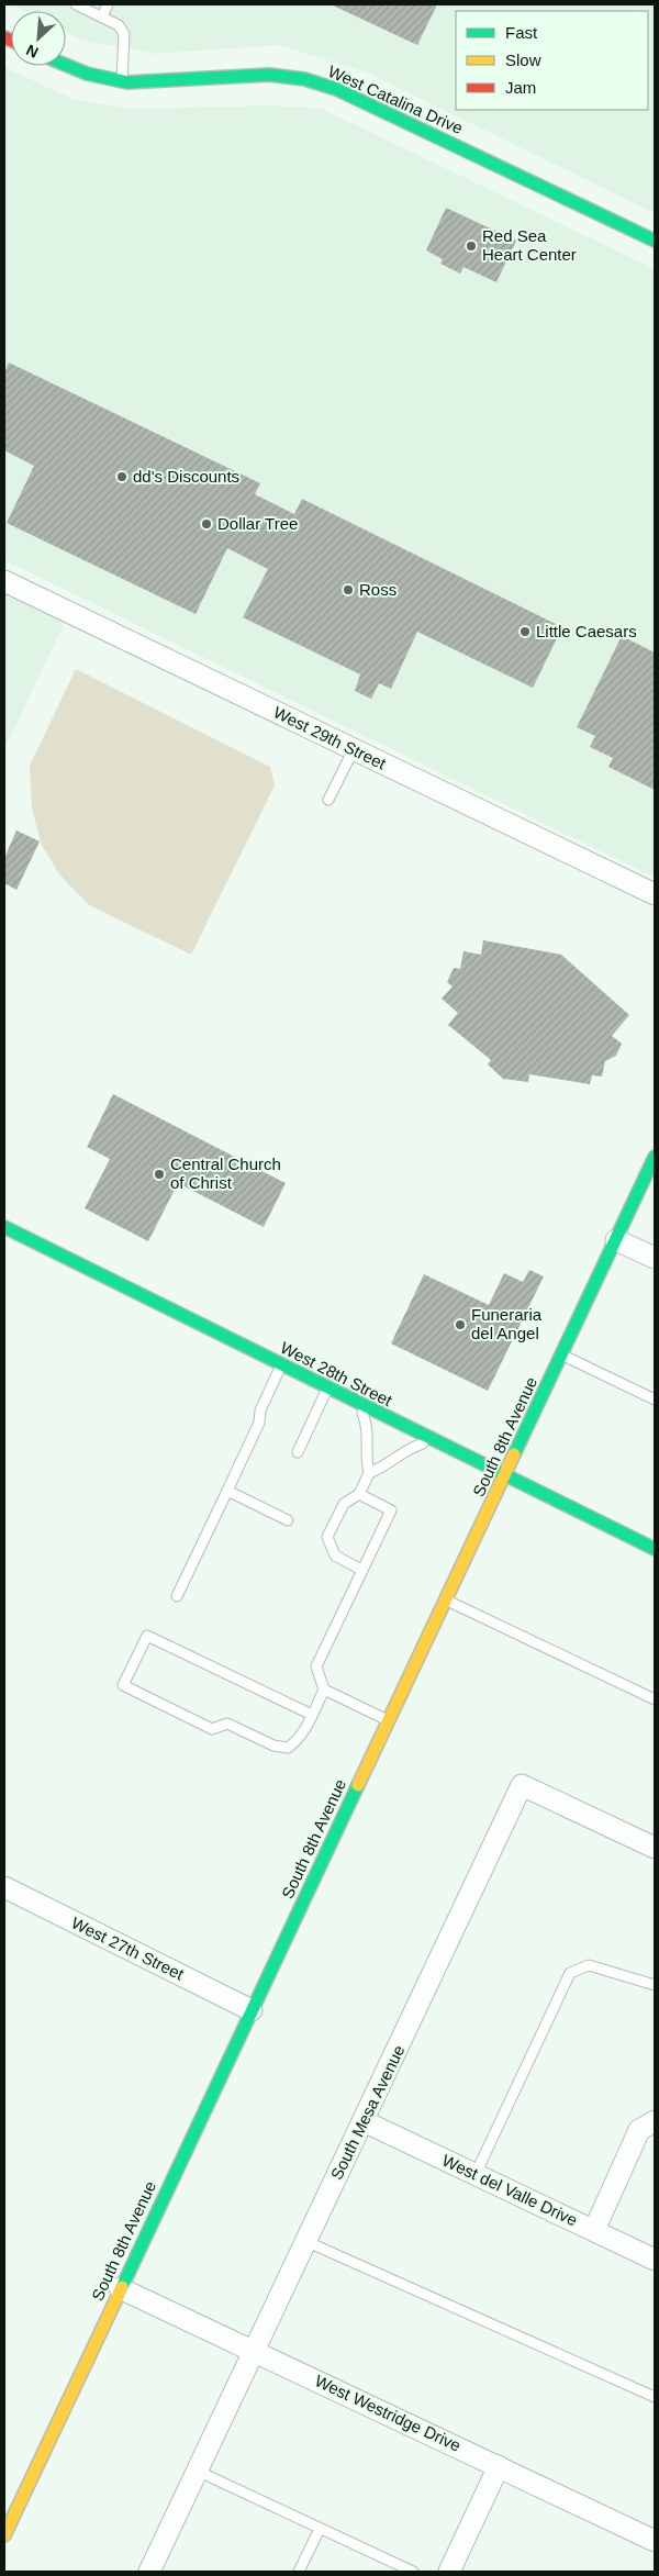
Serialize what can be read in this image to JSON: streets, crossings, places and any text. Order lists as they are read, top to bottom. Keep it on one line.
{"streets":{"street":["West Catalina Drive","West 29th Street","West 28th Street","South 8th Avenue","West 27th Street","South Mesa Avenue","West del Valle Drive","West Westridge Drive"]},"crossings":[["West 28th Street","South 8th Avenue"],["South 8th Avenue","West 27th Street"],["South 8th Avenue","West Westridge Drive"],["South Mesa Avenue","West del Valle Drive"],["South Mesa Avenue","West Westridge Drive"]],"places":["Red Sea Heart Center","dd's Discounts","Dollar Tree","Ross","Little Caesars","Central Church of Christ","Funeraria del Angel"],"legend":["Fast","Slow","Jam"],"north":"bottom left"}
